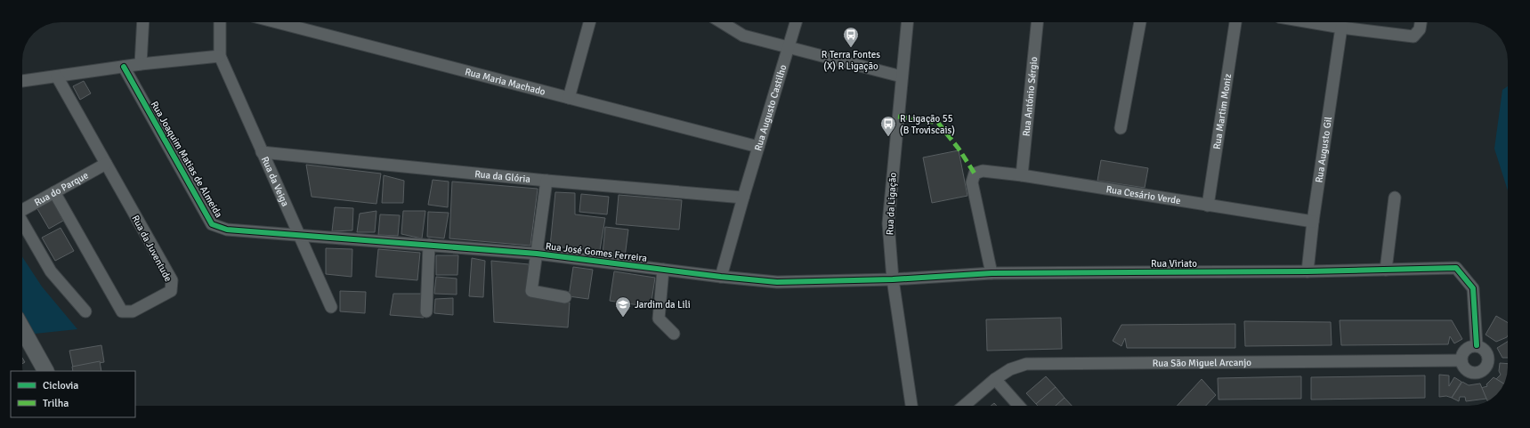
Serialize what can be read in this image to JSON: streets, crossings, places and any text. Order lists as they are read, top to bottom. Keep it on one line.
{"streets":{"street":["Rua Maria Machado","Rua António Sérgio","Rua Augusto Castilho","Rua Martim Moniz","Rua Augusto Gil","Rua Joaquim Matias de Almeida","Rua da Glória","Rua da Veiga","Rua do Parque","Rua Cesário Verde","Rua da Ligação","Rua da Juventude","Rua José Gomes Ferreira","Rua Viriato","Rua São Miguel Arcanjo"]},"crossings":[["Rua Maria Machado","Rua Augusto Castilho"],["Rua António Sérgio","Rua Cesário Verde"],["Rua Augusto Castilho","Rua da Glória"],["Rua Augusto Castilho","Rua José Gomes Ferreira"],["Rua Martim Moniz","Rua Cesário Verde"],["Rua Augusto Gil","Rua Cesário Verde"],["Rua Augusto Gil","Rua Viriato"],["Rua Joaquim Matias de Almeida","Rua da Veiga"],["Rua Joaquim Matias de Almeida","Rua José Gomes Ferreira"],["Rua da Glória","Rua da Veiga"],["Rua da Veiga","Rua José Gomes Ferreira"],["Rua do Parque","Rua da Juventude"],["Rua Cesário Verde","Rua Viriato"],["Rua da Ligação","Rua José Gomes Ferreira"],["Rua da Ligação","Rua Viriato"],["Rua José Gomes Ferreira","Rua Viriato"],["Rua Viriato","Rua São Miguel Arcanjo"]],"places":{"bus stop":["R Terra Fontes (X) R Ligação","R Ligação 55 (B Troviscais)"],"school or university":["Jardim da Lili"]},"legend":["Ciclovia","Trilha"]}
